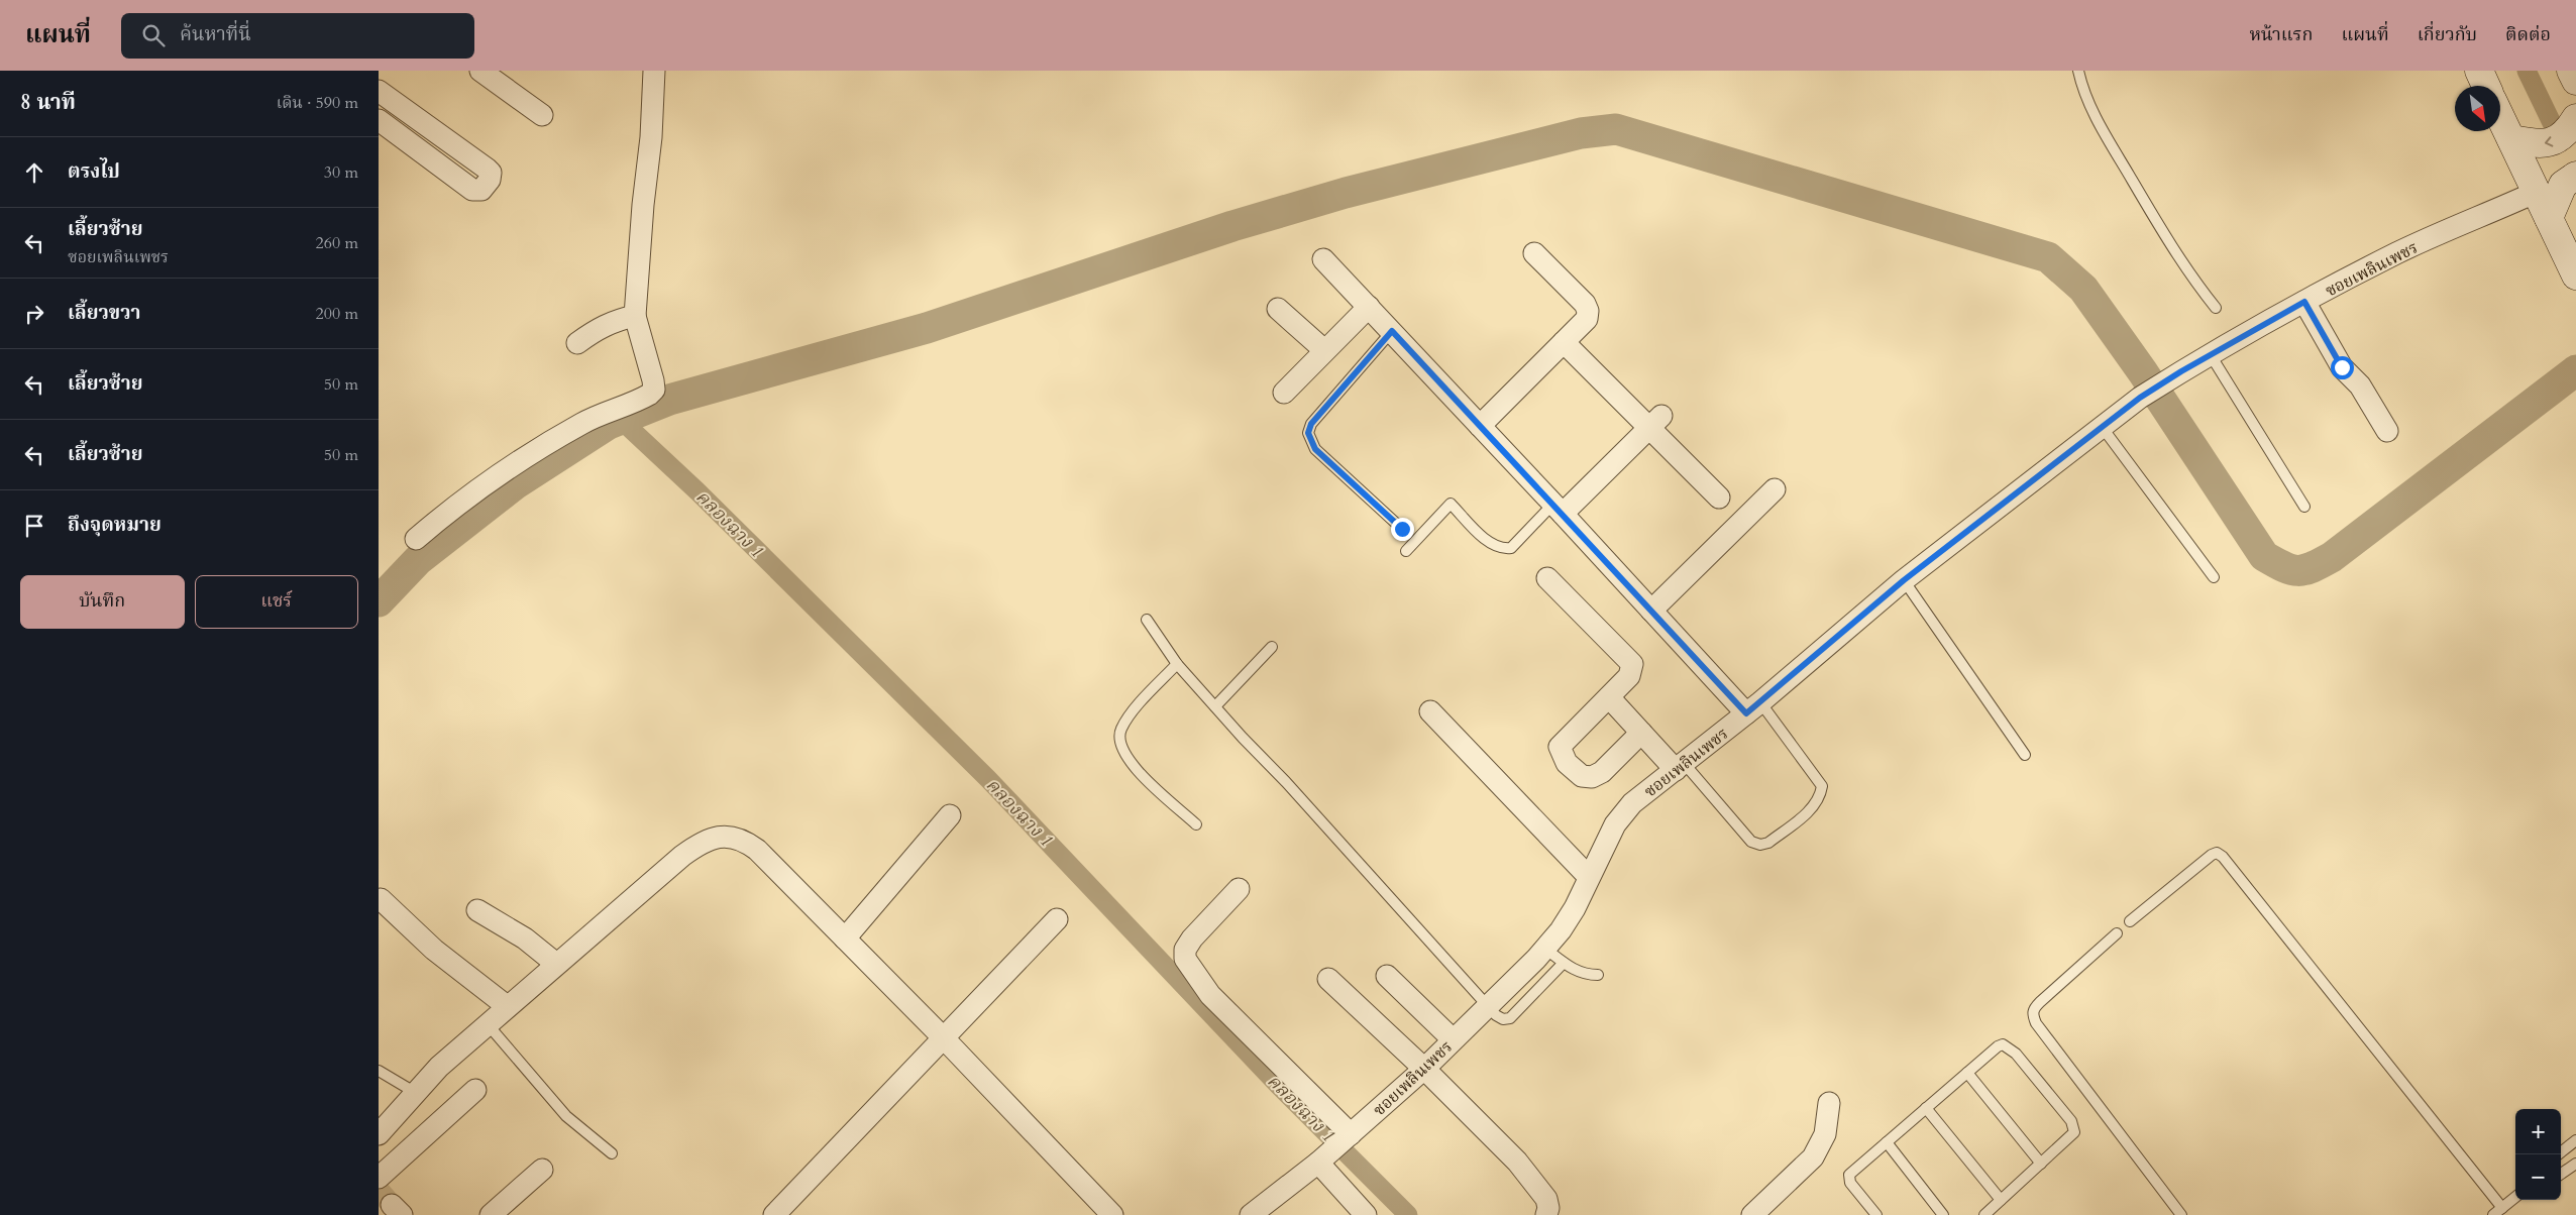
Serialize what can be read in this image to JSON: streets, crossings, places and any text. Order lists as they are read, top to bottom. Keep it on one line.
{"streets":{"street":["ซอยเพลินเพชร"]},"water":["คลองฉาง 1"],"north":"bottom right","page":{"header":"แผนที่","search":"ค้นหาที่นี่","nav":["หน้าแรก","แผนที่","เกี่ยวกับ","ติดต่อ"],"heading":["8 นาที","เดิน · 590 m"],"list":[["ตรงไป","30 m"],["เลี้ยวซ้าย","ซอยเพลินเพชร","260 m"],["เลี้ยวขวา","200 m"],["เลี้ยวซ้าย","50 m"],["เลี้ยวซ้าย","50 m"],"ถึงจุดหมาย"],"buttons":["บันทึก","แชร์"],"map_buttons":["+","−"]}}
